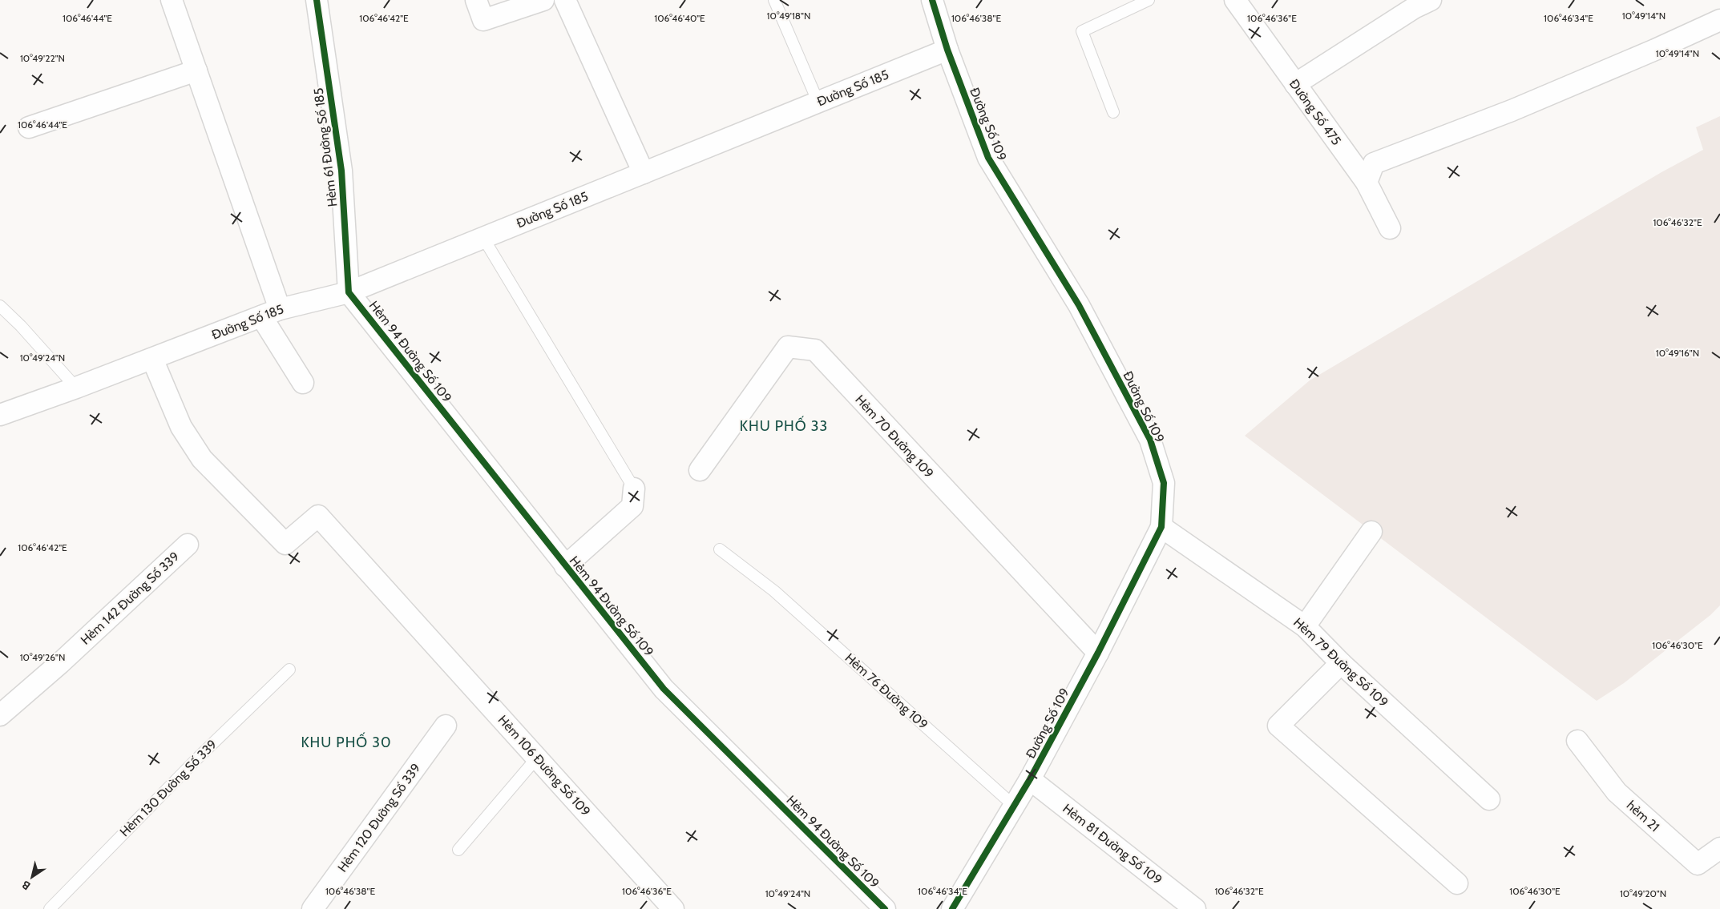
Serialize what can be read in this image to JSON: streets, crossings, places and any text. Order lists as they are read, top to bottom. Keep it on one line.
{"streets":{"street":["Đường Số 185","Đường Số 475","Đường Số 109","Hẻm 61 Đường Số 185","Hẻm 94 Đường Số 109","Hẻm 70 Đường 109","Hẻm 142 Đường Số 339","Hẻm 79 Đường Số 109","Hẻm 106 Đường Số 109","hẻm 21","Hẻm 120 Đường Số 339","Hẻm 81 Đường Số 109"],"lane":["Hẻm 76 Đường 109","Hẻm 130 Đường Số 339"]},"crossings":[["Đường Số 185","Đường Số 109"],["Đường Số 185","Hẻm 61 Đường Số 185"],["Đường Số 185","Hẻm 94 Đường Số 109"],["Đường Số 185","Hẻm 106 Đường Số 109"],["Đường Số 109","Hẻm 70 Đường 109"],["Đường Số 109","Hẻm 79 Đường Số 109"],["Đường Số 109","Hẻm 76 Đường 109"],["Đường Số 109","Hẻm 81 Đường Số 109"],["Hẻm 61 Đường Số 185","Hẻm 94 Đường Số 109"]],"districts":["KHU PHỐ 33","KHU PHỐ 30"],"north":"bottom left","coordinates":["10°49'14\"N","10°49'18\"N","106°46'44\"E","106°46'42\"E","106°46'40\"E","106°46'38\"E","106°46'36\"E","106°46'34\"E","10°49'22\"N","106°46'32\"E","10°49'16\"N","10°49'24\"N","106°46'30\"E","10°49'26\"N","10°49'20\"N"]}
